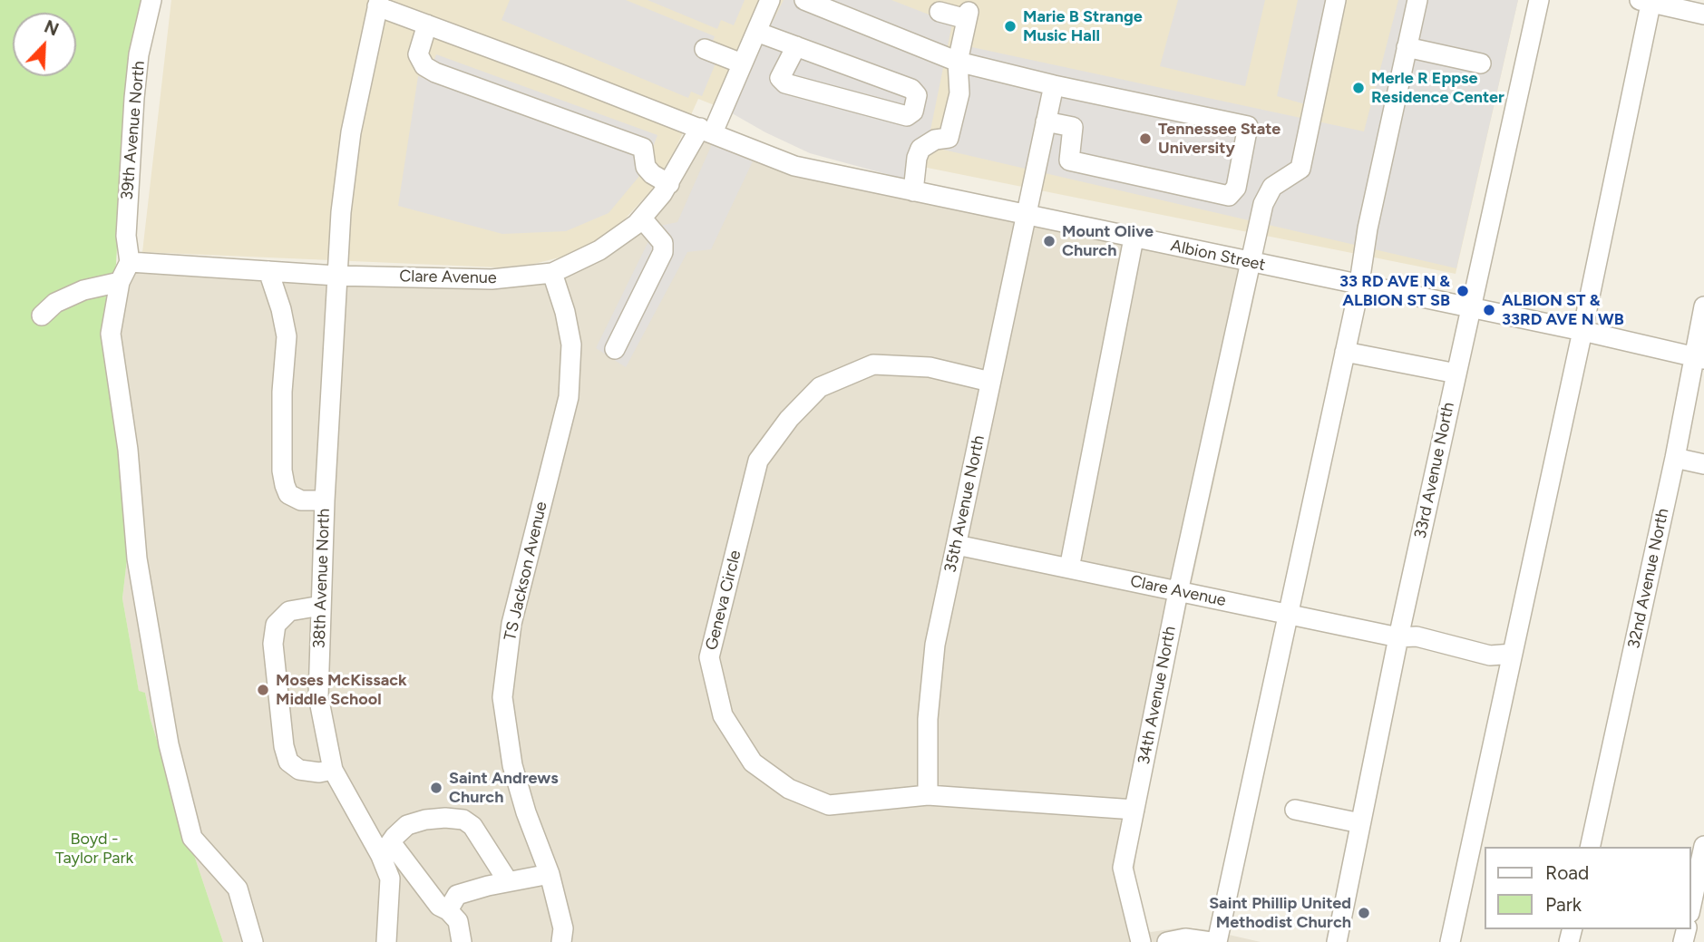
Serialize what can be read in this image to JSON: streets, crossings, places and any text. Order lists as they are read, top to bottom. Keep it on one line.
{"streets":{"street":["39th Avenue North","Albion Street","Clare Avenue","33rd Avenue North","35th Avenue North","TS Jackson Avenue","38th Avenue North","32nd Avenue North","Geneva Circle","34th Avenue North"]},"crossings":[["39th Avenue North","Clare Avenue"],["Albion Street","Clare Avenue"],["Albion Street","33rd Avenue North"],["Albion Street","35th Avenue North"],["Albion Street","38th Avenue North"],["Albion Street","32nd Avenue North"],["Albion Street","34th Avenue North"],["Clare Avenue","33rd Avenue North"],["Clare Avenue","35th Avenue North"],["Clare Avenue","TS Jackson Avenue"],["Clare Avenue","38th Avenue North"],["Clare Avenue","34th Avenue North"],["35th Avenue North","Geneva Circle"],["Geneva Circle","34th Avenue North"]],"parks":["Boyd - Taylor Park"],"places":["Marie B Strange Music Hall","Merle R Eppse Residence Center","Tennessee State University","Mount Olive Church","33 RD AVE N & ALBION ST SB","ALBION ST & 33RD AVE N WB","Moses McKissack Middle School","Saint Andrews Church","Saint Phillip United Methodist Church"],"legend":["Road","Park"],"north":"top right"}
